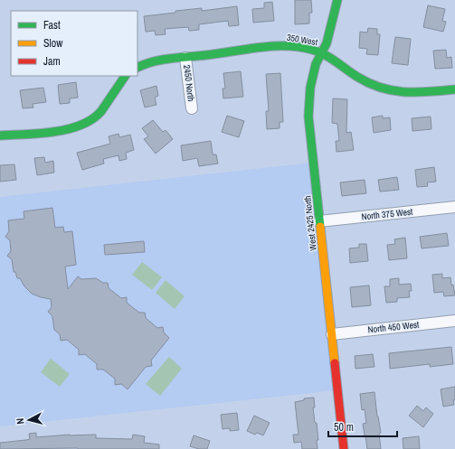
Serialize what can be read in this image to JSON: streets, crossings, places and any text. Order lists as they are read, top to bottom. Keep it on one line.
{"streets":{"street":["350 West","2450 North","North 375 West","West 2425 North","North 450 West"]},"crossings":[["350 West","2450 North"],["350 West","West 2425 North"],["North 375 West","West 2425 North"],["West 2425 North","North 450 West"]],"legend":["Fast","Slow","Jam"],"scale_bar":"50 m","north":"left"}
